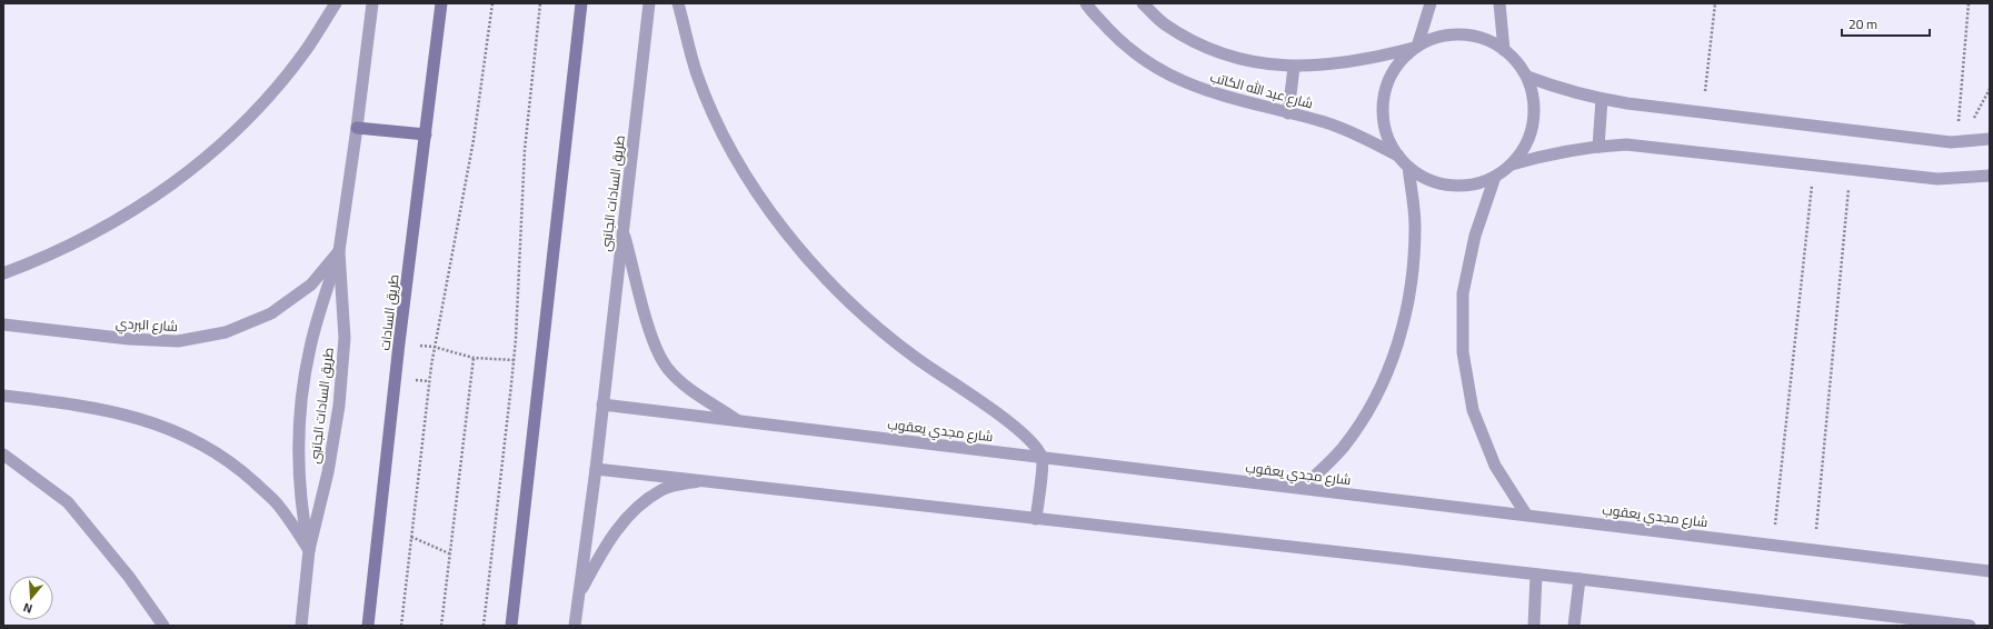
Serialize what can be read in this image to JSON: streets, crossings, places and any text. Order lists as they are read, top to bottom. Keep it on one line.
{"streets":{"main road":["طريق السادات"],"street":["شارع عبد الله الكاتب","طريق السادات الجانبى","شارع البردي","شارع مجدي يعقوب"]},"crossings":[["طريق السادات الجانبى","شارع البردي"],["طريق السادات الجانبى","شارع مجدي يعقوب"]],"scale_bar":"20 m","north":"bottom"}
